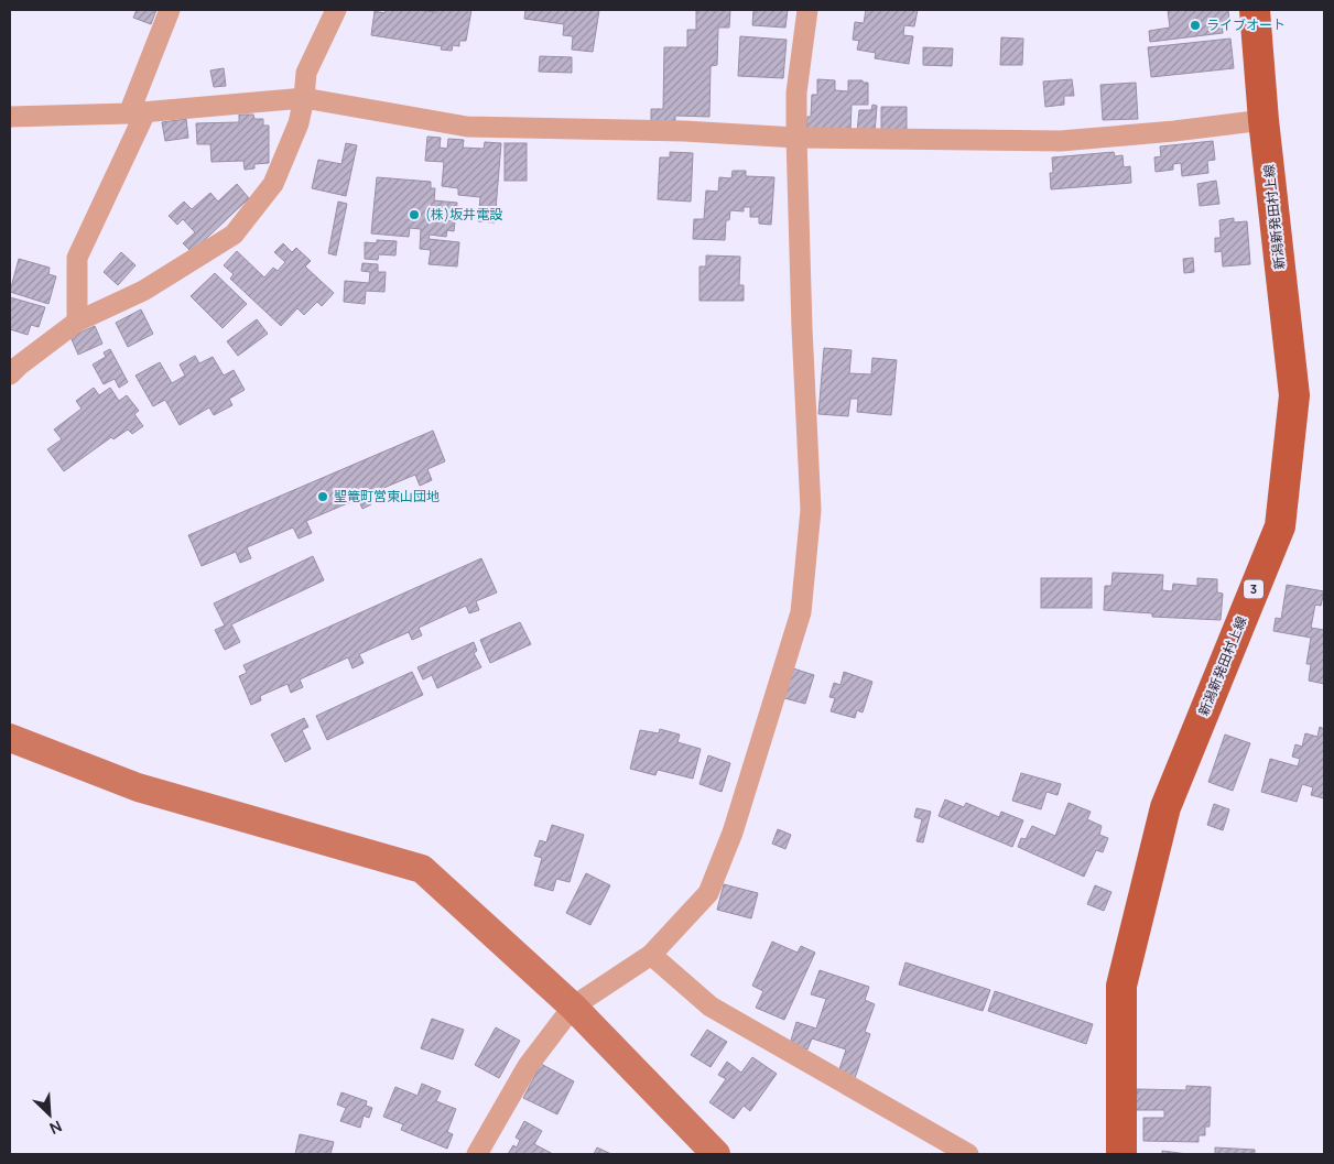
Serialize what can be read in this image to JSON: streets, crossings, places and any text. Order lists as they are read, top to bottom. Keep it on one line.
{"streets":{"main road":["新潟新発田村上線","3"]},"places":["ライブオート","(株)坂井電設","聖篭町営東山団地"],"north":"bottom right"}
